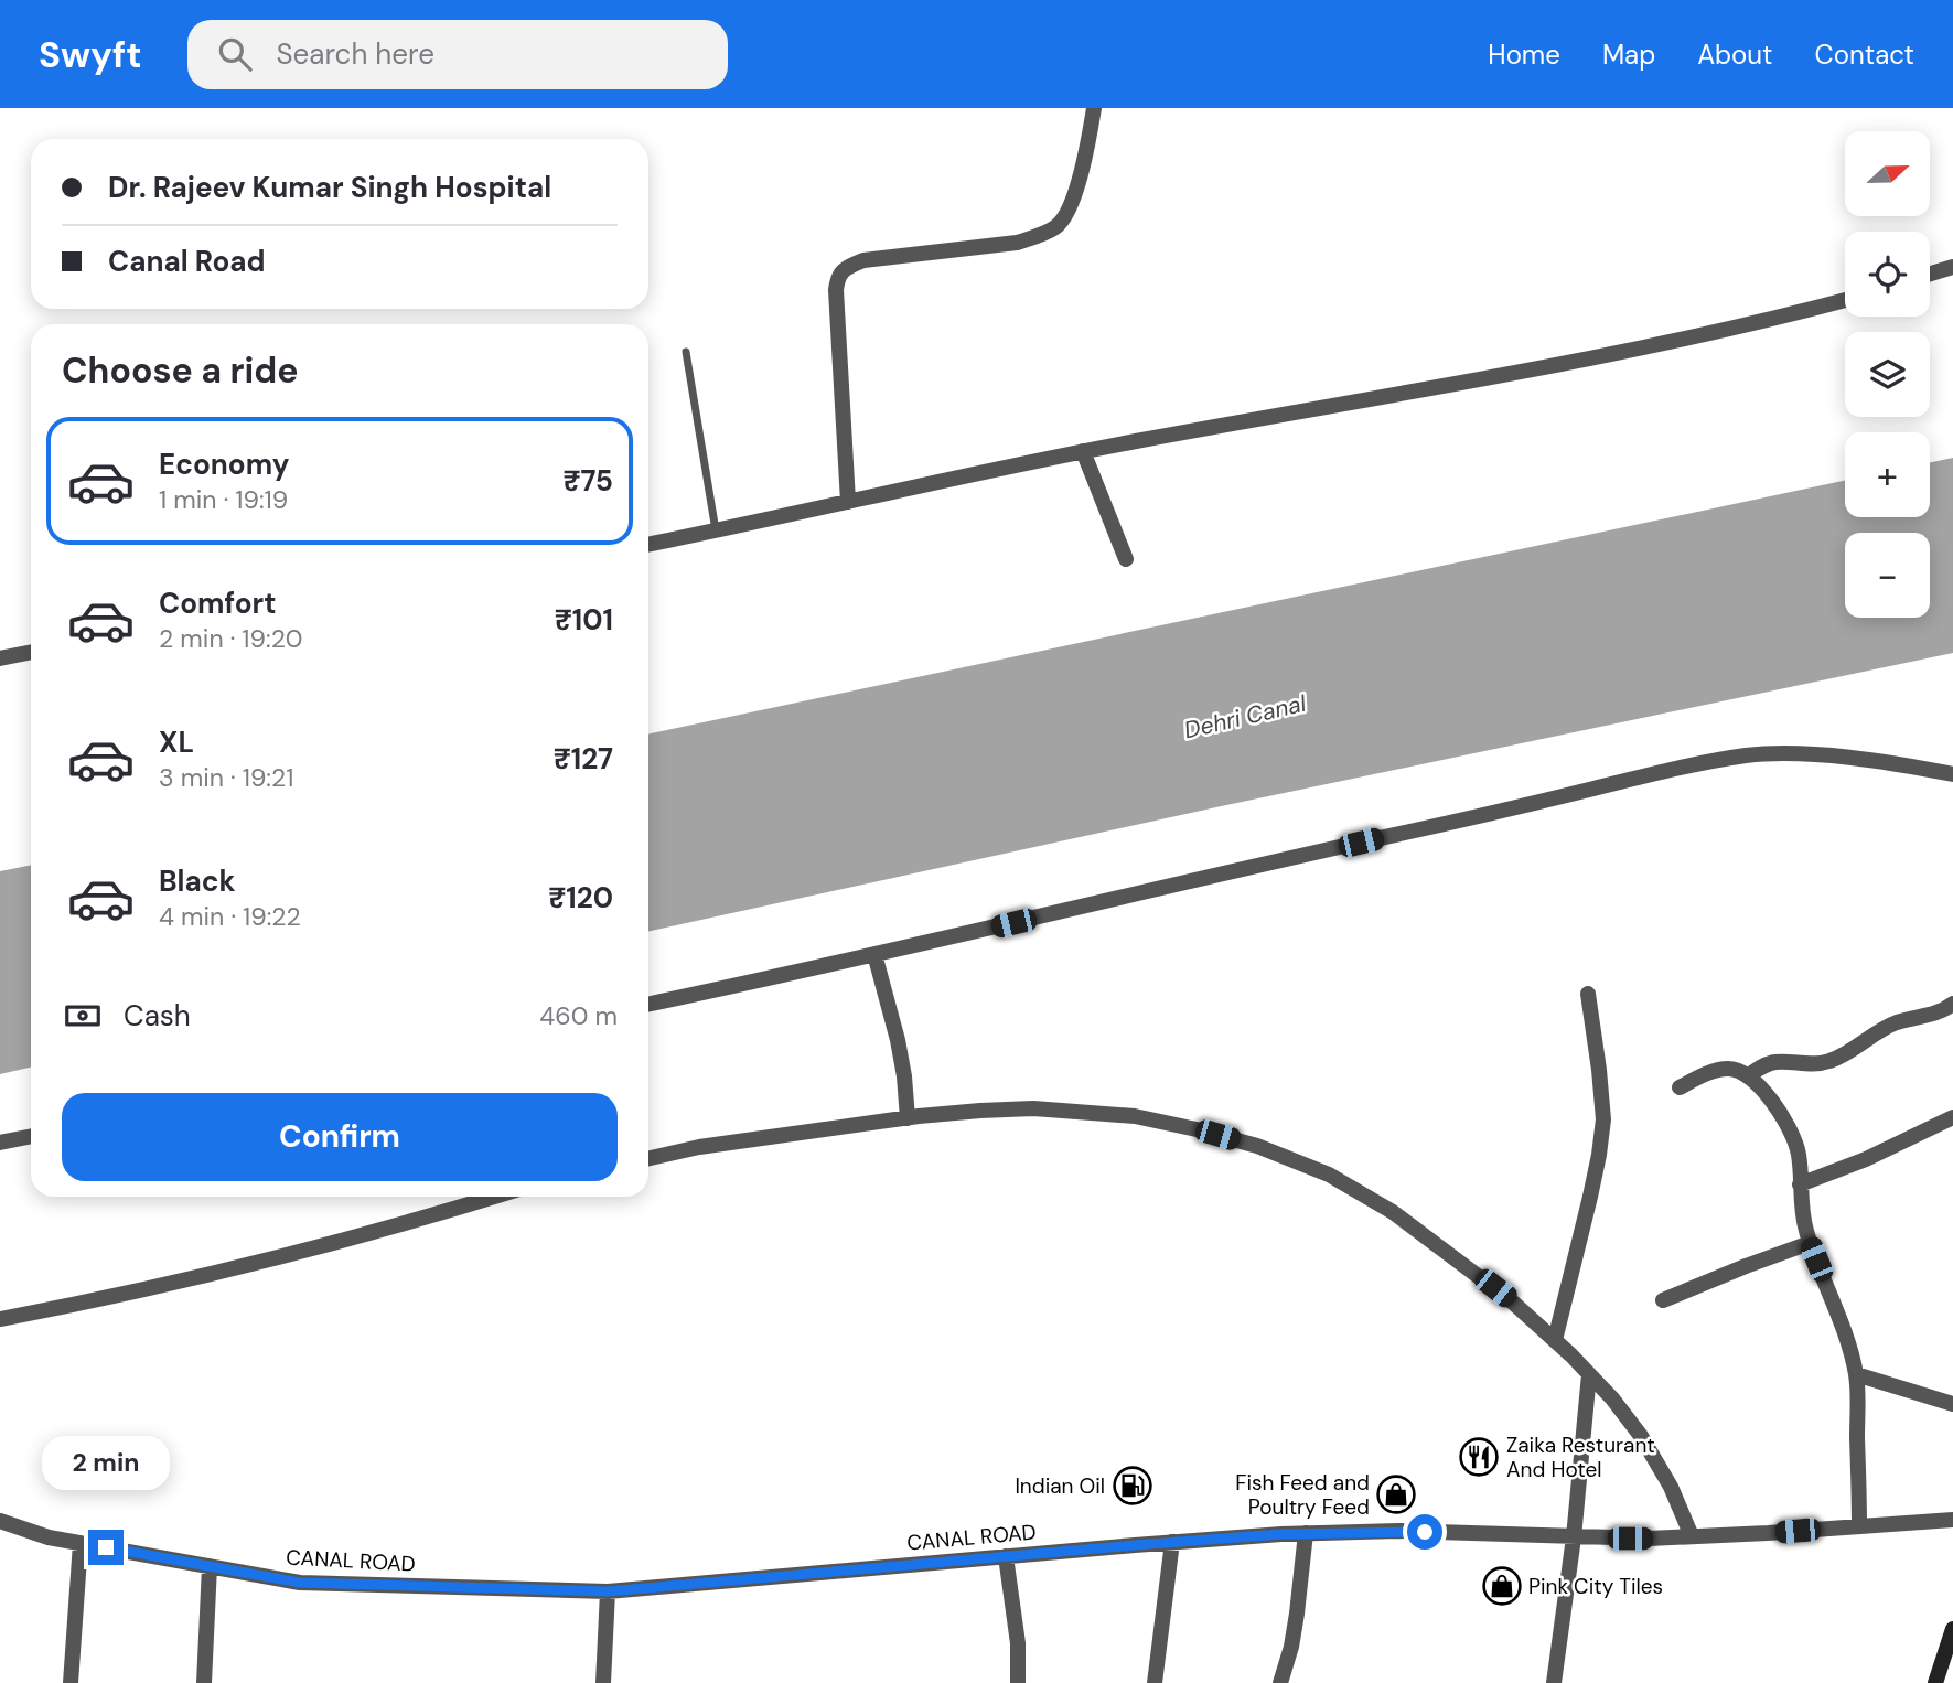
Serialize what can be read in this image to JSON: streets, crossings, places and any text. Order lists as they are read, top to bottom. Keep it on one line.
{"streets":{"street":["CANAL ROAD"]},"water":["Dehri Canal"],"places":{"restaurant":["Zaika Resturant And Hotel"],"fuel station":["Indian Oil"],"shop":["Fish Feed and Poultry Feed","Pink City Tiles"]},"north":"right","page":{"header":"Swyft","search":"Search here","nav":["Home","Map","About","Contact"],"map_buttons":["+","−"],"banner":["Dr. Rajeev Kumar Singh Hospital","Canal Road"],"heading":"Choose a ride","list":[{"name":"Economy","note":"1 min · 19:19","value":"₹75"},{"name":"Comfort","note":"2 min · 19:20","value":"₹101"},{"name":"XL","note":"3 min · 19:21","value":"₹127"},{"name":"Black","note":"4 min · 19:22","value":"₹120"}],"pay":["Cash","460 m"],"buttons":"Confirm","bubble":"2 min"}}
